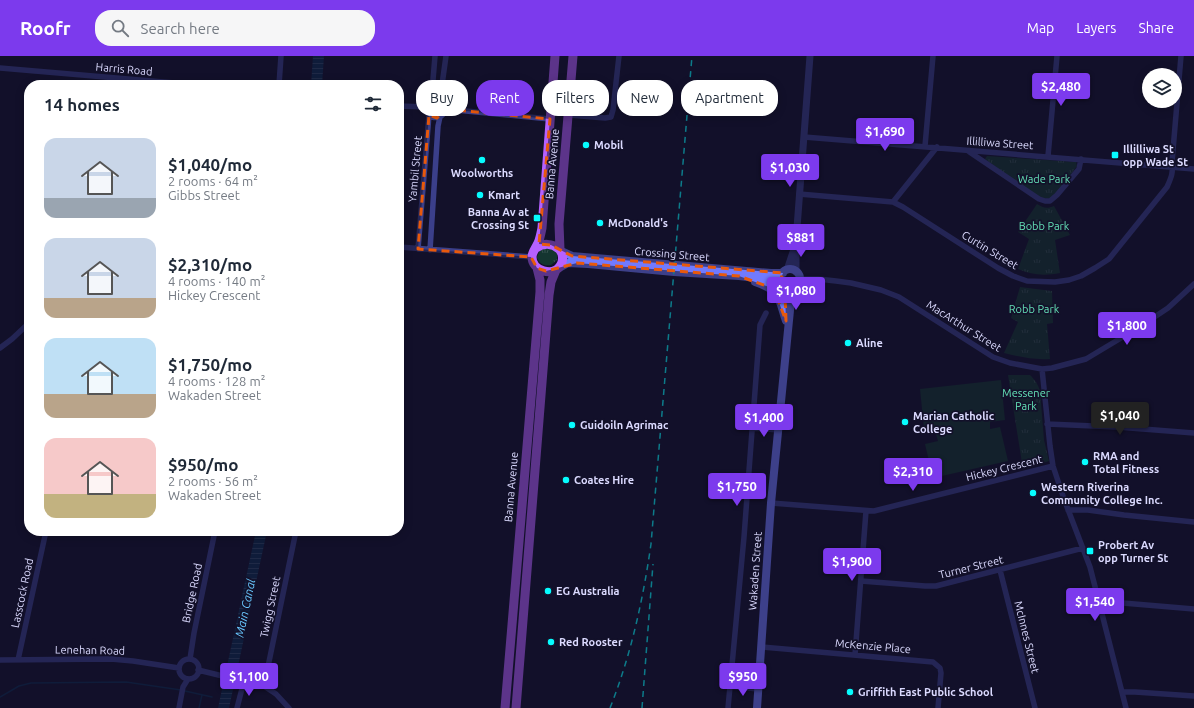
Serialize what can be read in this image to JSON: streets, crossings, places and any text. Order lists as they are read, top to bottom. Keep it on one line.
{"streets":{"main road":["Banna Avenue","Crossing Street","Wakaden Street"],"street":["Harris Road","Illilliwa Street","Yambil Street","Curtin Street","MacArthur Street","Hickey Crescent","Turner Street","Lasscock Road","Bridge Road","Twigg Street","McInnes Street","McKenzie Place","Lenehan Road"]},"crossings":[["Illilliwa Street","Curtin Street"],["Illilliwa Street","Wakaden Street"],["Banna Avenue","Crossing Street"],["Curtin Street","Wakaden Street"],["Crossing Street","MacArthur Street"],["Crossing Street","Wakaden Street"],["MacArthur Street","Wakaden Street"],["Hickey Crescent","Wakaden Street"],["Turner Street","McInnes Street"],["Wakaden Street","McKenzie Place"],["Lasscock Road","Lenehan Road"],["Bridge Road","Lenehan Road"]],"water":["Main Canal"],"parks":["Wade Park","Bobb Park","Robb Park","Messener Park"],"places":{"other":["Mobil","Woolworths","Kmart","McDonald's","Aline","Marian Catholic College","Guidoiln Agrimac","RMA and Total Fitness","Coates Hire","Western Riverina Community College Inc.","EG Australia","Red Rooster","Griffith East Public School"],"transit":["Illilliwa St opp Wade St","Banna Av at Crossing St","Probert Av opp Turner St"]},"page":{"header":"Roofr","search":"Search here","nav":["Map","Layers","Share"],"price":["$2,480","$1,690","$1,030","$881","$1,080","$1,800","$1,040","$1,400","$2,310","$1,750","$1,900","$1,540","$1,100","$950"],"chip":["Buy","Rent","Filters","New","Apartment"],"heading":"14 homes","list":[{"name":"$1,040/mo","note":"2 rooms · 64 m² · Gibbs Street"},{"name":"$2,310/mo","note":"4 rooms · 140 m² · Hickey Crescent"},{"name":"$1,750/mo","note":"4 rooms · 128 m² · Wakaden Street"},{"name":"$950/mo","note":"2 rooms · 56 m² · Wakaden Street"}]}}
